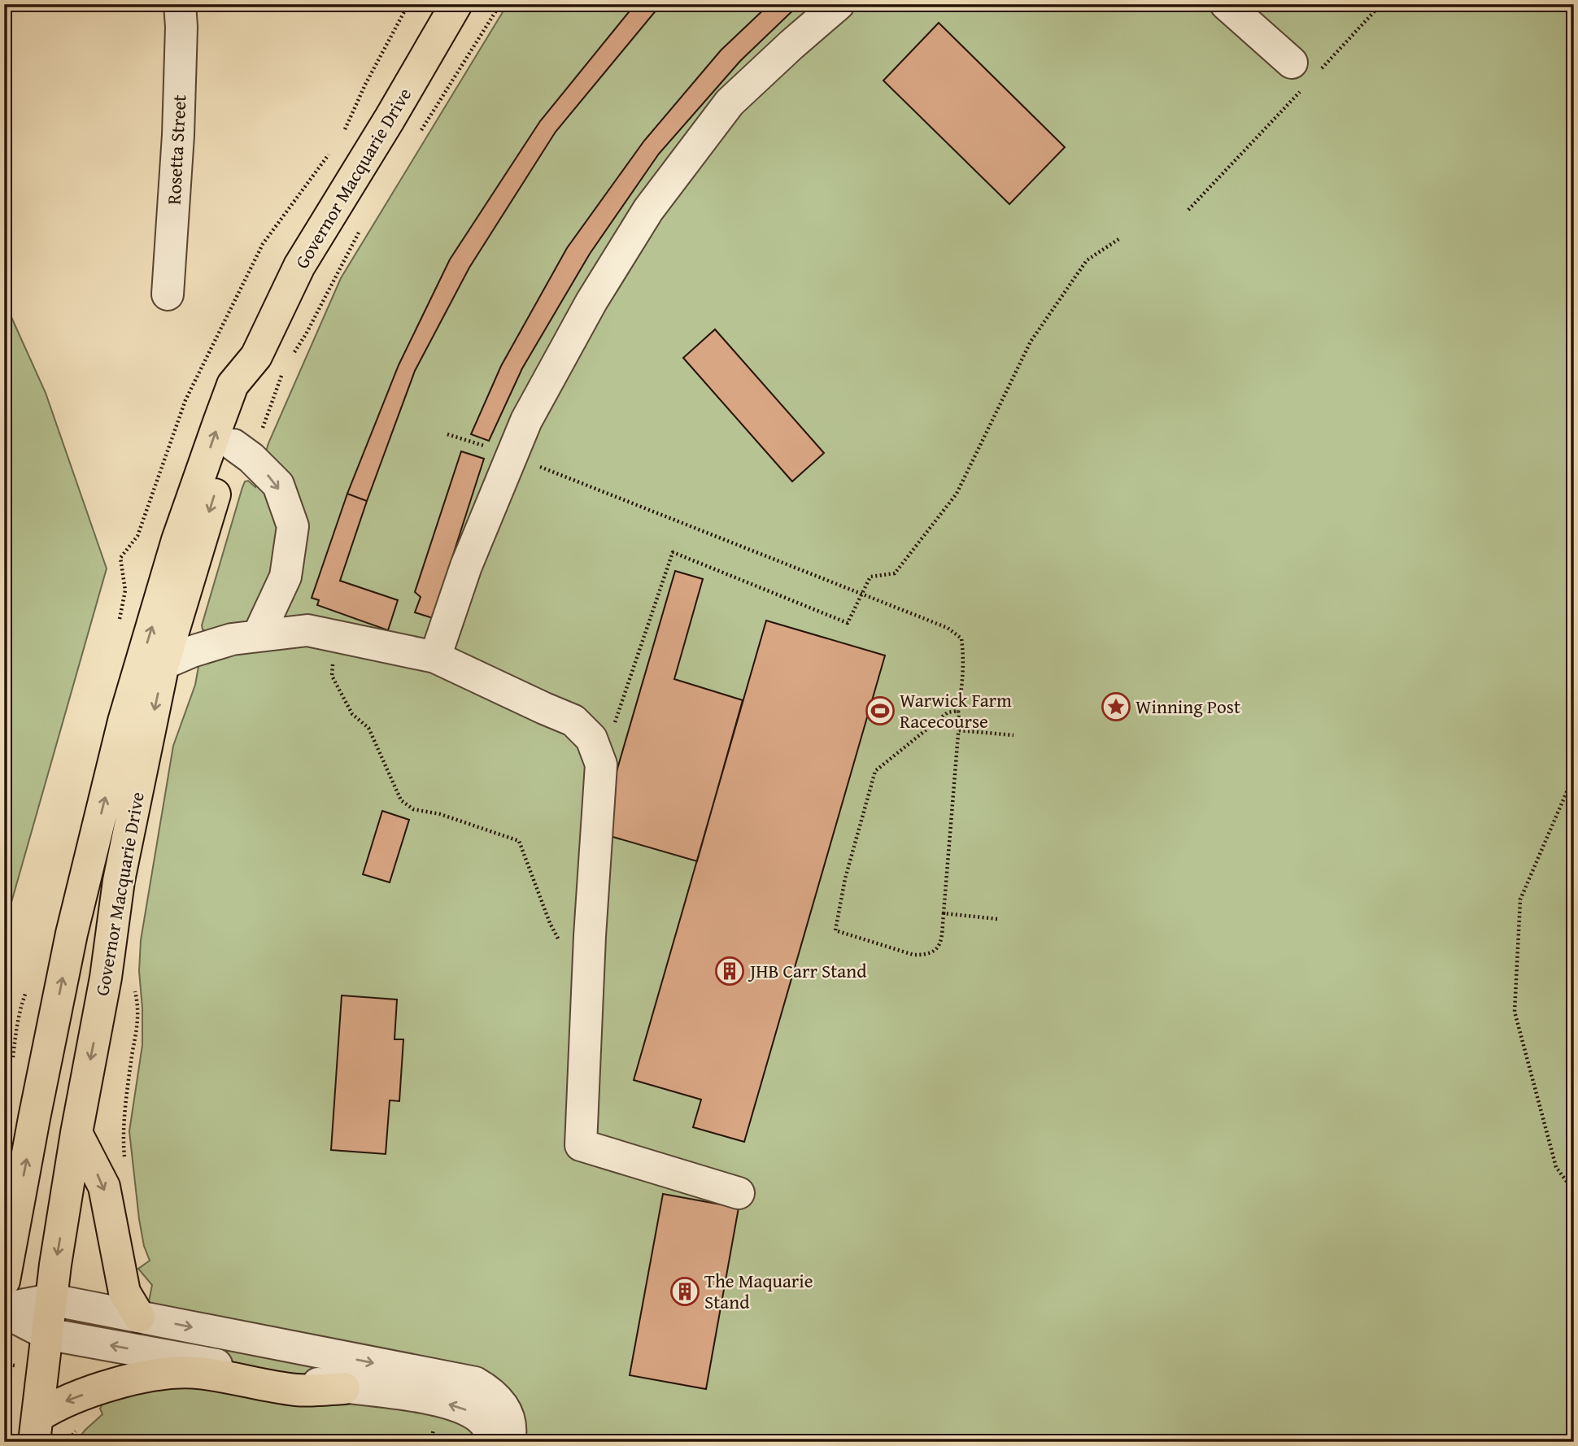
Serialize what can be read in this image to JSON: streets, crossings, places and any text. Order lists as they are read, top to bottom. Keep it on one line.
{"streets":{"main road":["Governor Macquarie Drive"],"lane":["Rosetta Street"]},"places":{"place":["Winning Post"],"sports":["Warwick Farm Racecourse"],"building":["JHB Carr Stand","The Maquarie Stand"]}}
